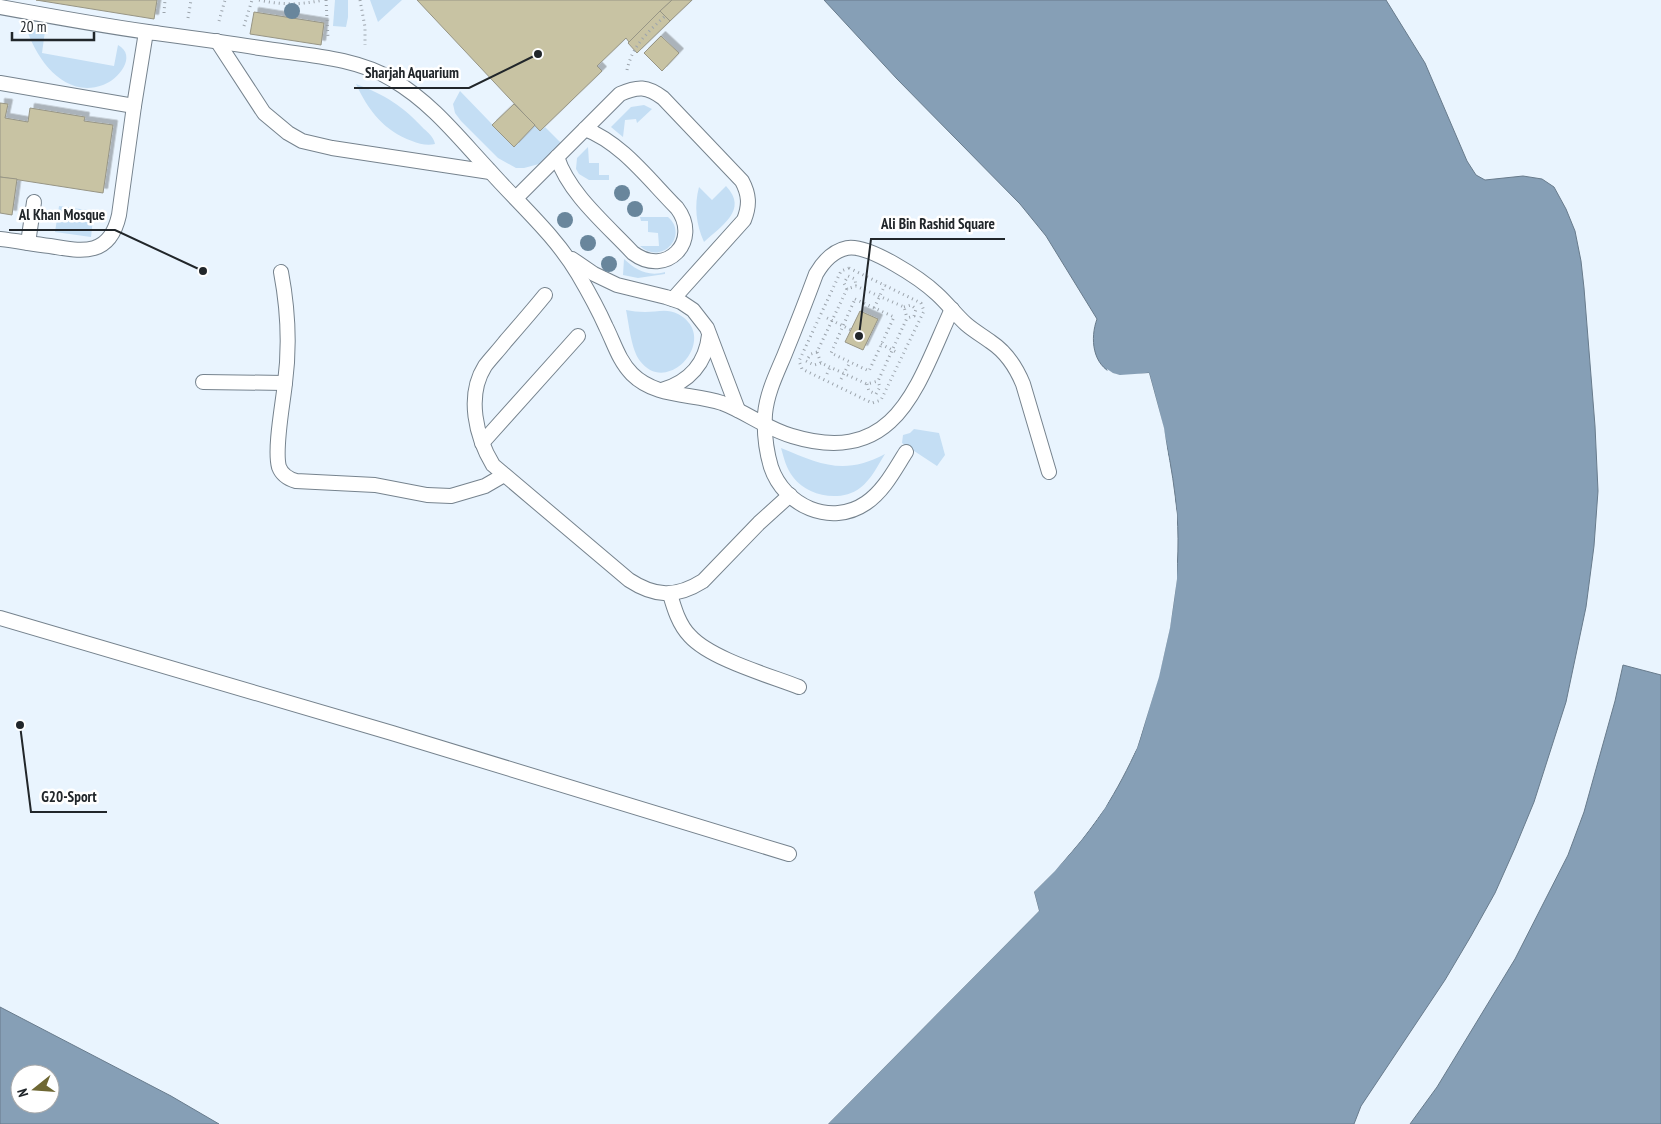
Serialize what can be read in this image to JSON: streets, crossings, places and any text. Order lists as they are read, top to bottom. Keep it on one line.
{"places":["Sharjah Aquarium","Al Khan Mosque","Ali Bin Rashid Square","G20-Sport"],"scale_bar":"20 m","north":"left"}
